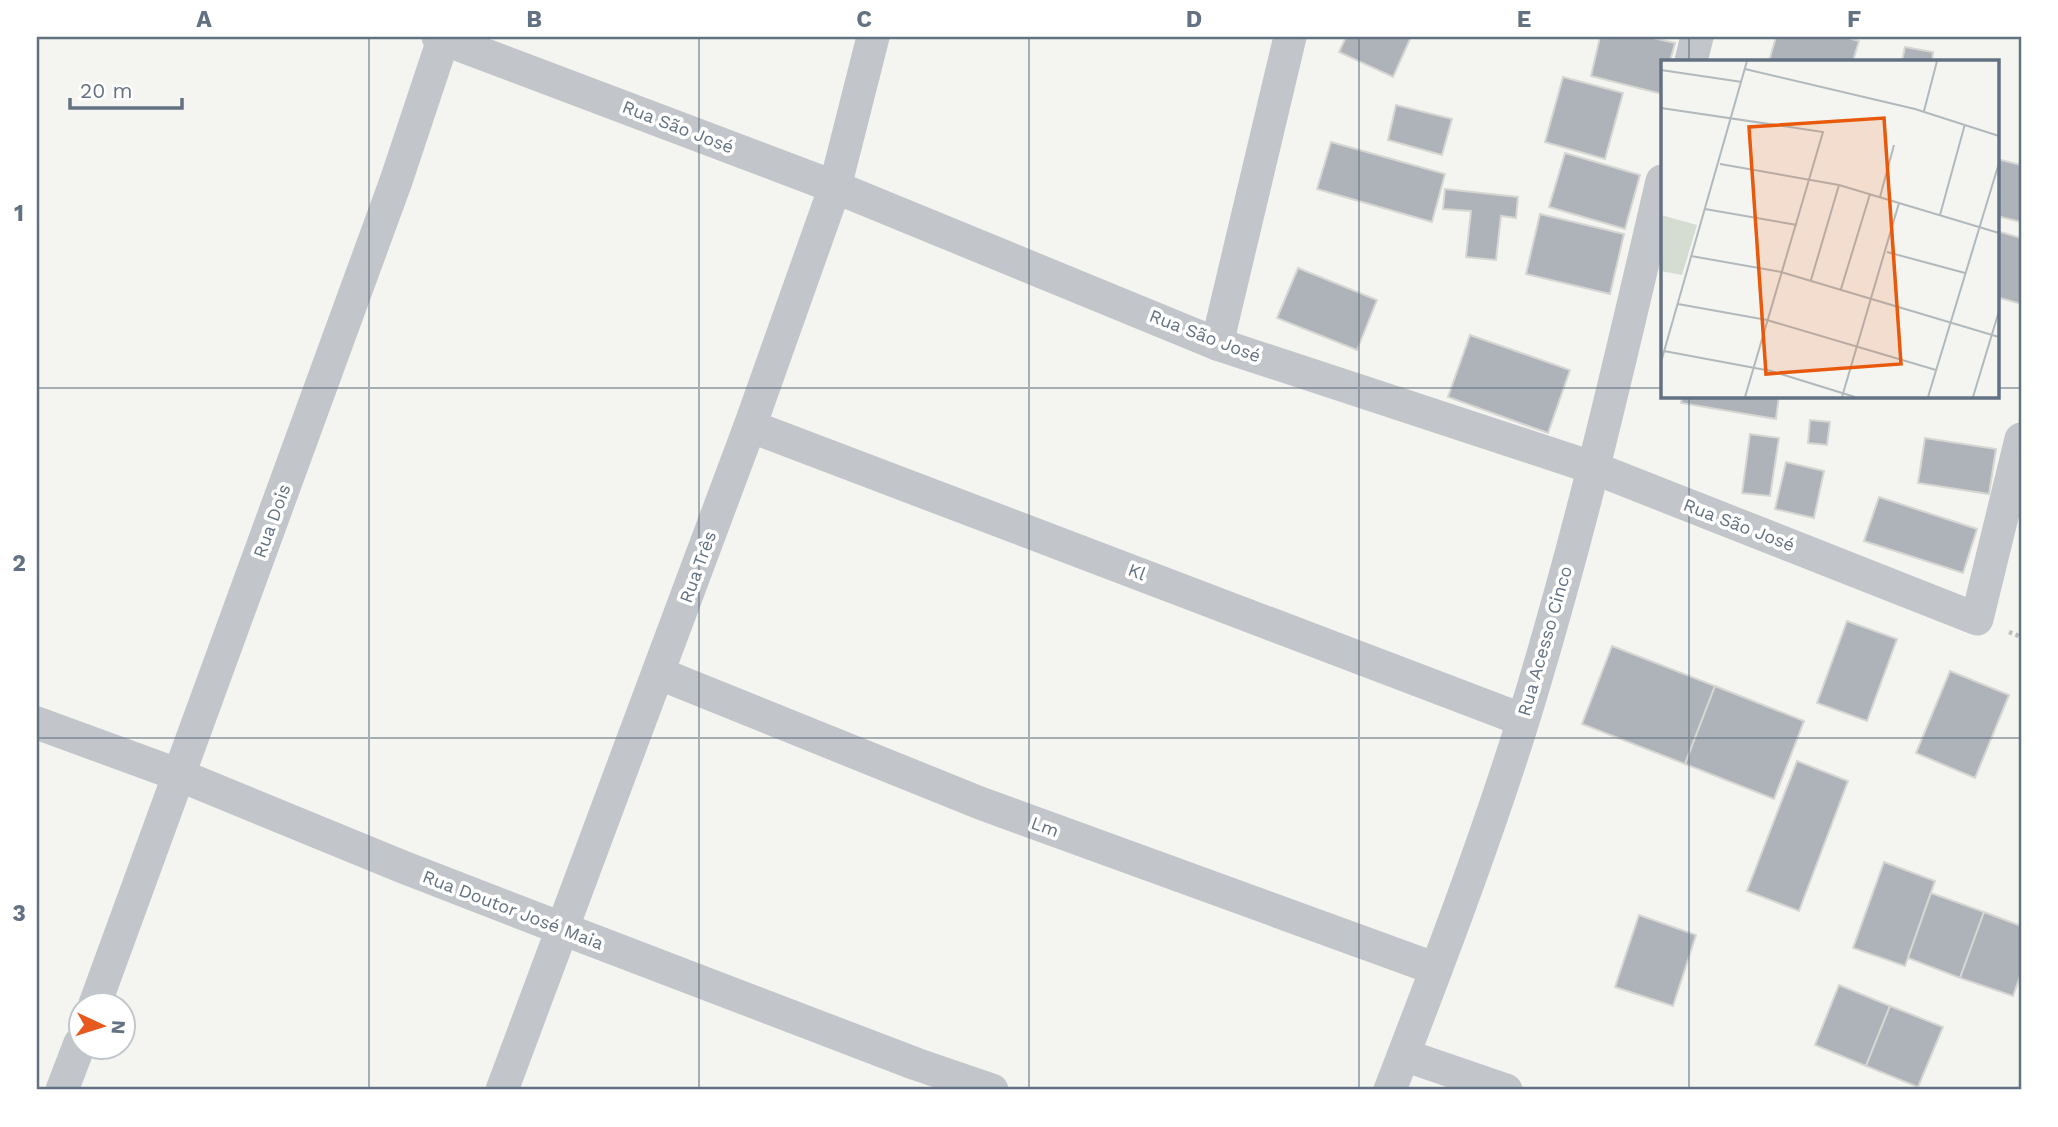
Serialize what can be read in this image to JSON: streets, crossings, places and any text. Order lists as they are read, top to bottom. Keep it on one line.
{"streets":{"street":["Rua São José","Rua Dois","Rua Três","Kl","Rua Acesso Cinco","Lm","Rua Doutor José Maia"]},"crossings":[["Rua São José","Rua Dois"],["Rua São José","Rua Três"],["Rua São José","Rua Acesso Cinco"],["Rua Dois","Rua Doutor José Maia"],["Rua Três","Kl"],["Rua Três","Lm"],["Rua Três","Rua Doutor José Maia"],["Kl","Rua Acesso Cinco"],["Rua Acesso Cinco","Lm"]],"scale_bar":"20 m","north":"right","grid":{"columns":["A","B","C","D","E","F"],"rows":["1","2","3"]}}
